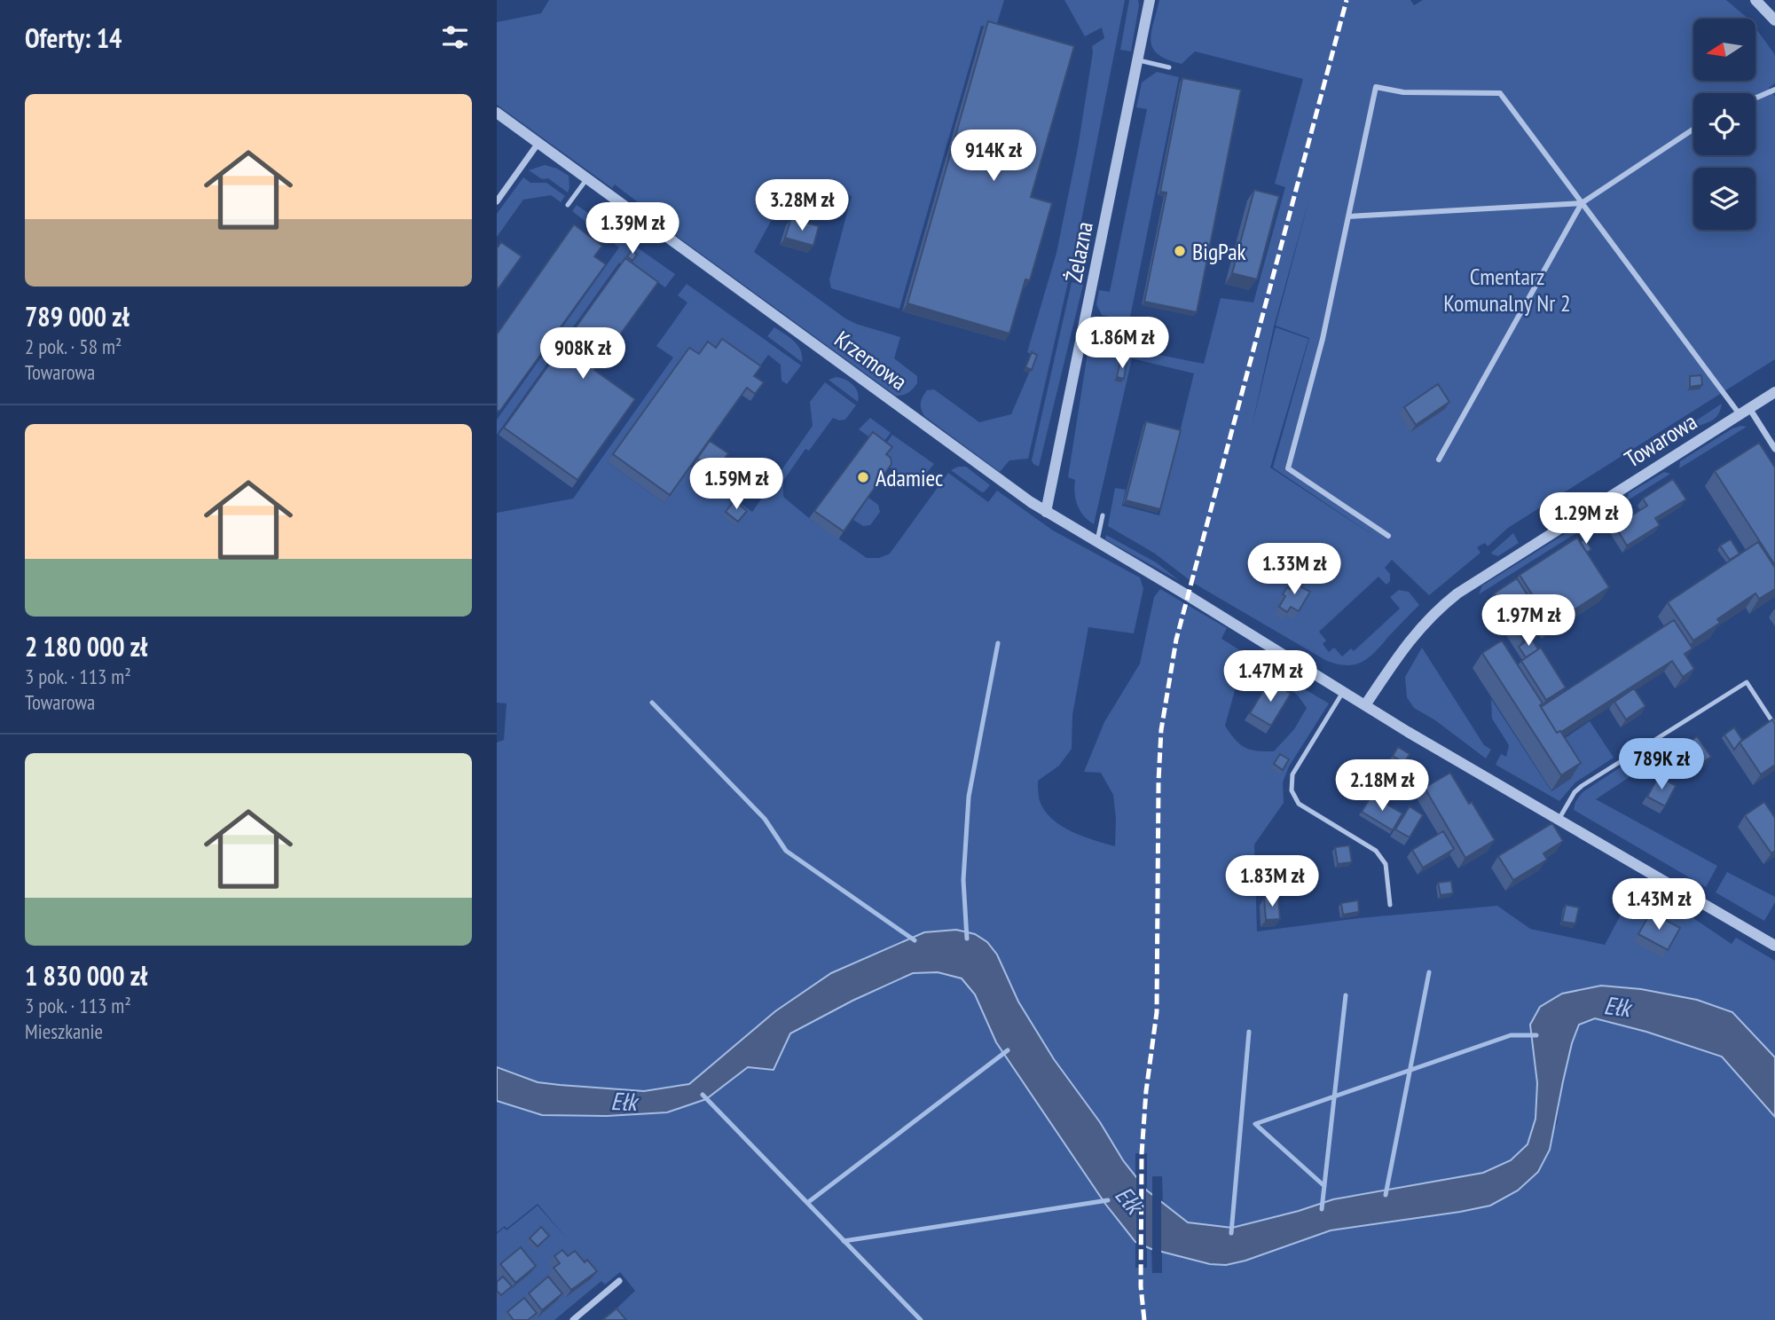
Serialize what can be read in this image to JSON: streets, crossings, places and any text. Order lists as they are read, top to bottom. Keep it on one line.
{"streets":{"street":["Żelazna","Krzemowa","Towarowa"]},"crossings":[["Żelazna","Krzemowa"]],"water":["Ełk"],"parks":["Cmentarz Komunalny Nr 2"],"places":["BigPak","Adamiec"],"north":"left","page":{"heading":"Oferty: 14","list":[{"name":"789 000 zł","note":"2 pok. · 58 m² · Towarowa"},{"name":"2 180 000 zł","note":"3 pok. · 113 m² · Towarowa"},{"name":"1 830 000 zł","note":"3 pok. · 113 m² · Mieszkanie"}],"price":["914K zł","3.28M zł","1.39M zł","1.86M zł","908K zł","1.59M zł","1.29M zł","1.33M zł","1.97M zł","1.47M zł","789K zł","2.18M zł","1.83M zł","1.43M zł"]}}
